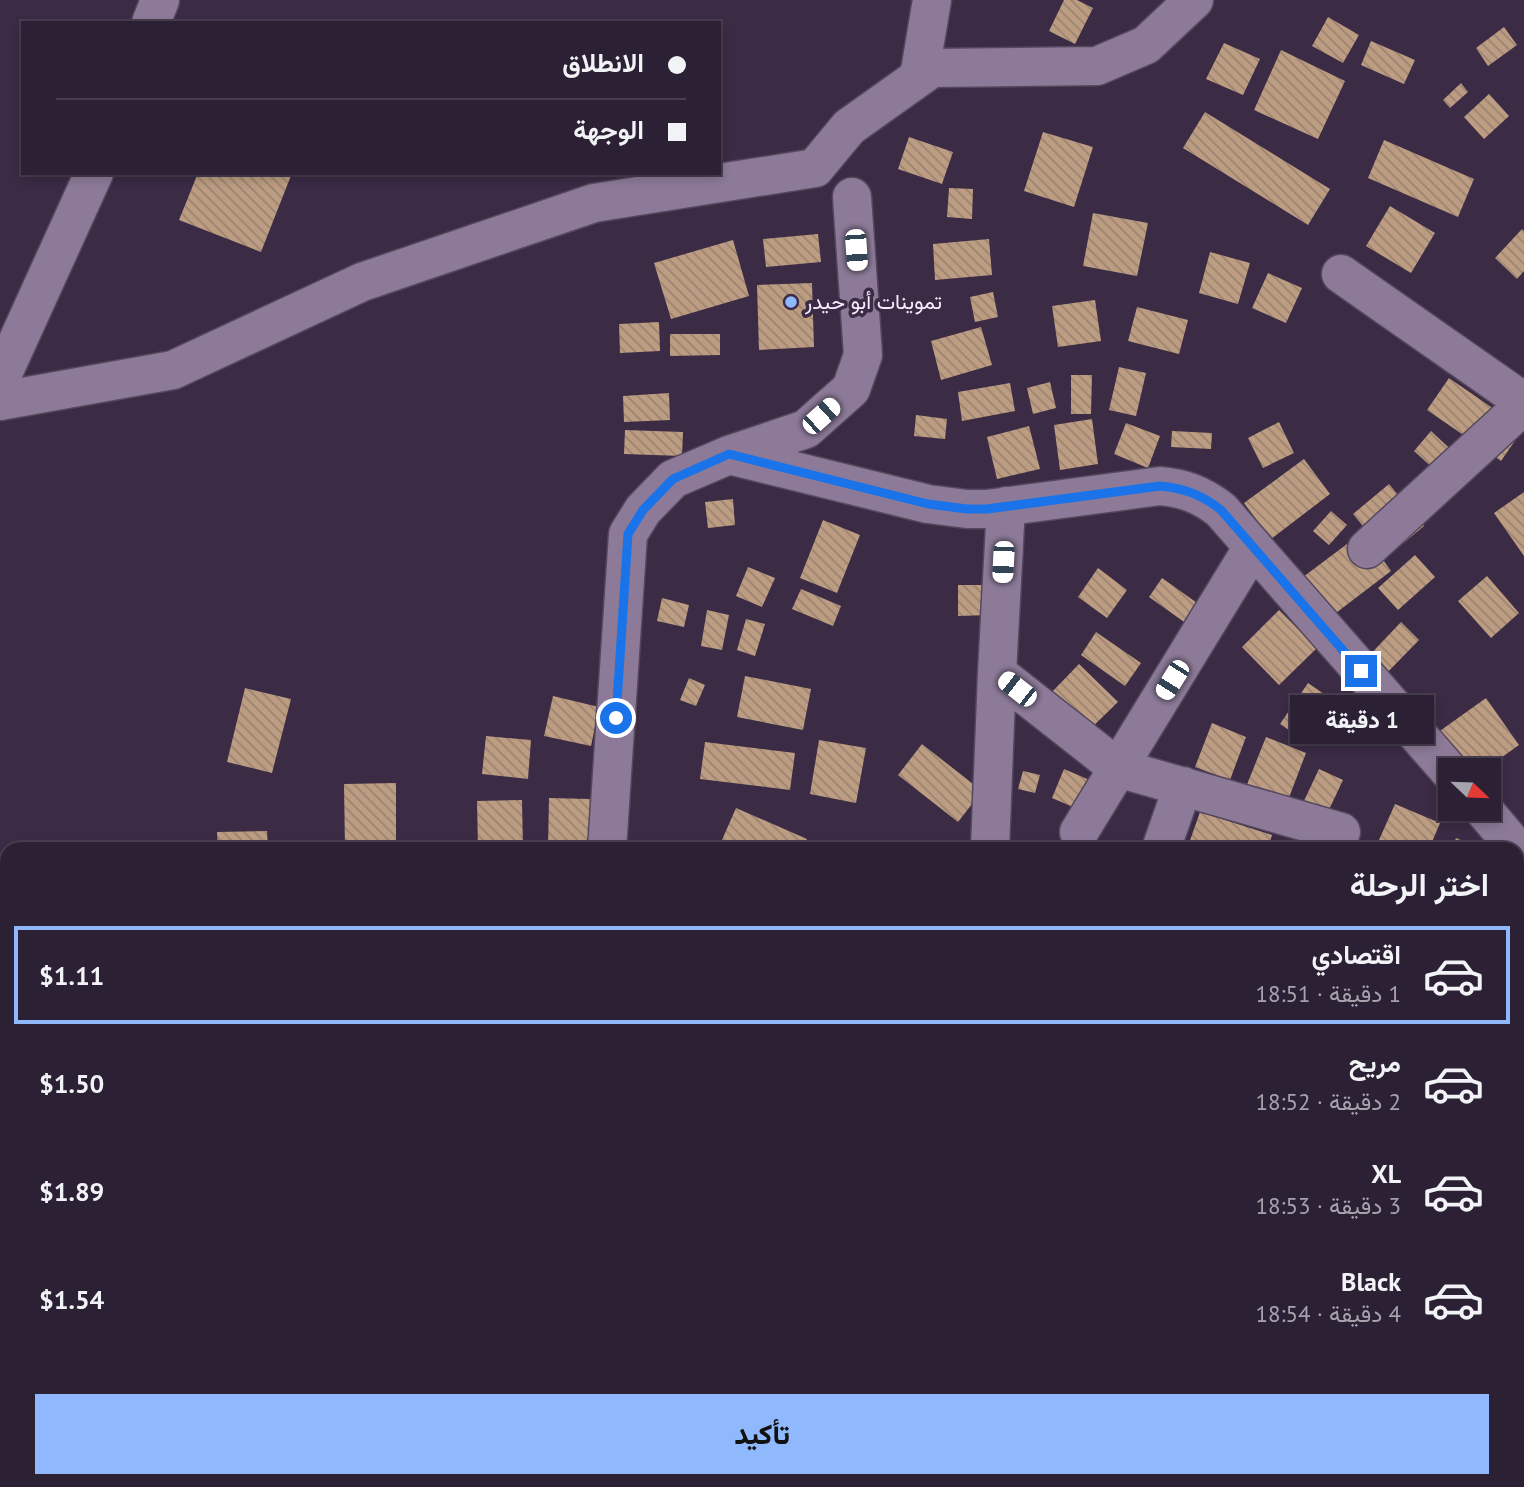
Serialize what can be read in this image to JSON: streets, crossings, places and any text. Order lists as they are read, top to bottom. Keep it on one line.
{"places":["تموينات أبو حيدر"],"north":"bottom right","page":{"banner":["الانطلاق","الوجهة"],"bubble":"1 دقيقة","heading":"اختر الرحلة","list":[{"name":"اقتصادي","note":"1 دقيقة · 18:51","value":"$1.11"},{"name":"مريح","note":"2 دقيقة · 18:52","value":"$1.50"},{"name":"XL","note":"3 دقيقة · 18:53","value":"$1.89"},{"name":"Black","note":"4 دقيقة · 18:54","value":"$1.54"}],"buttons":"تأكيد"}}
